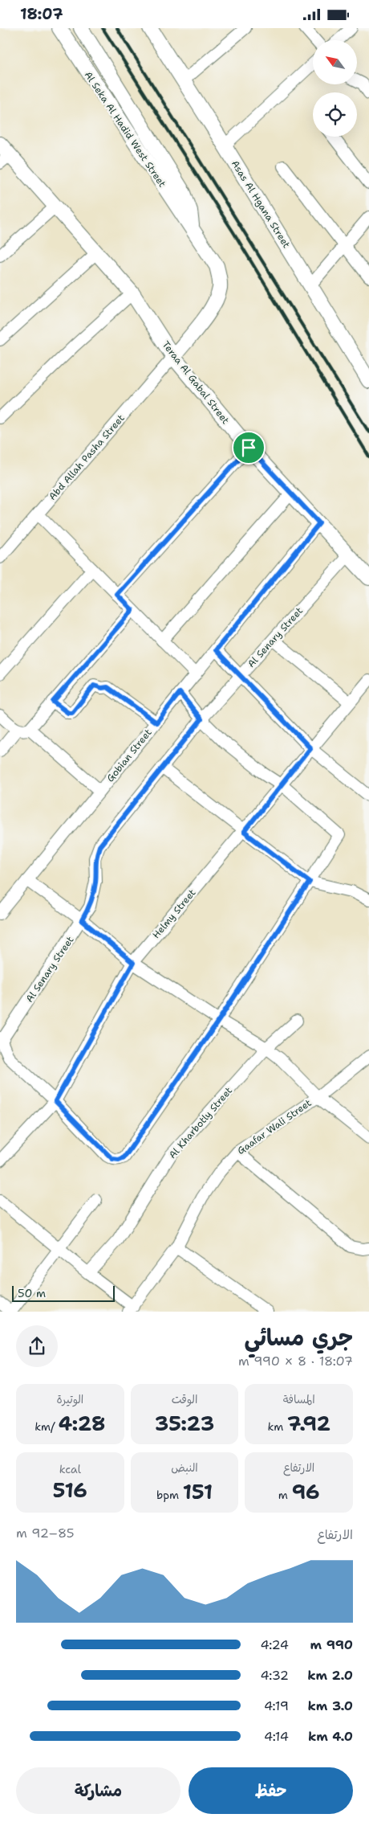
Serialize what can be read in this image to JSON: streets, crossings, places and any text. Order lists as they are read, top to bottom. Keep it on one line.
{"streets":{"street":["Al Seka Al Hadid West Street","Asas Al Hgana Street","Teraa Al Gabal Street","Abd Allah Pasha Street","Al Senary Street","Gobian Street","Helmy Street","Al Kharbotly Street","Gaafar Wali Street"]},"crossings":[["Al Seka Al Hadid West Street","Teraa Al Gabal Street"],["Al Seka Al Hadid West Street","Abd Allah Pasha Street"],["Teraa Al Gabal Street","Abd Allah Pasha Street"],["Teraa Al Gabal Street","Al Senary Street"],["Teraa Al Gabal Street","Gobian Street"]],"scale_bar":"50 m","north":"top left","page":{"status":"18:07","scale":"50 m","heading":["جري مسائي","18:07 · 8 × 990 m"],"stats":[["المسافة","7.92 km"],["الوقت","35:23"],["الوتيرة","4:28 /km"],["الارتفاع","96 m"],["النبض","151 bpm"],["kcal","516"]],"chart":["الارتفاع","85–92 m"],"list":[{"name":"990 m","note":"4:24"},{"name":"2.0 km","note":"4:32"},{"name":"3.0 km","note":"4:19"},{"name":"4.0 km","note":"4:14"}],"buttons":["حفظ","مشاركة"]}}
